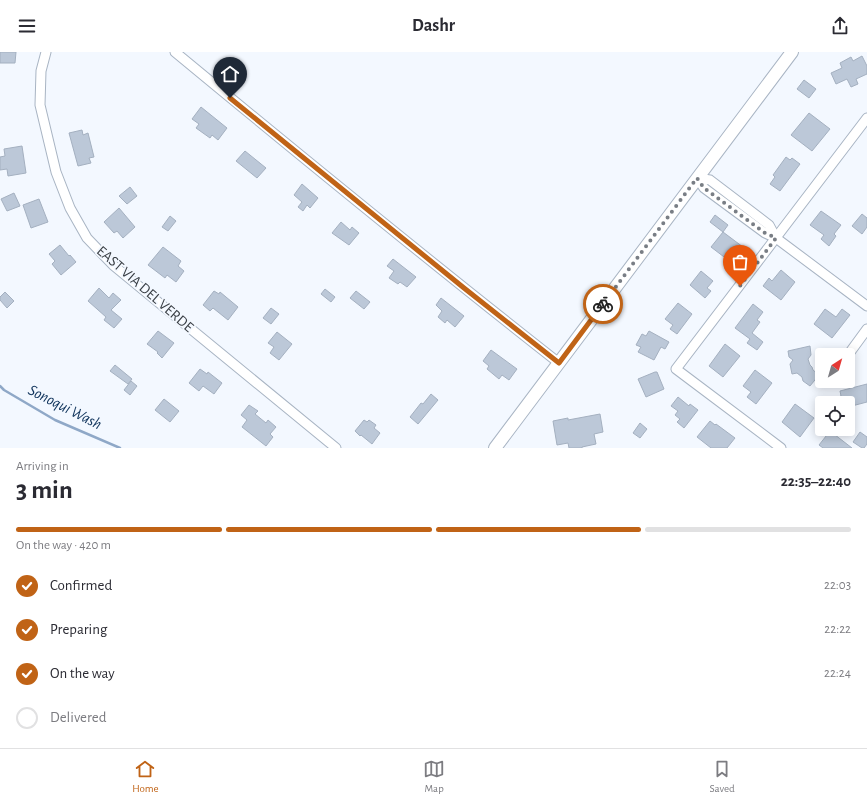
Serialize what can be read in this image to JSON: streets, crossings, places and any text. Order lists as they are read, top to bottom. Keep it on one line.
{"streets":{"street":["EAST VIA DEL VERDE"]},"water":["Sonoqui Wash"],"north":"top right","page":{"header":"Dashr","heading":["3 min","Arriving in","22:35–22:40"],"bar":"On the way · 420 m","list":[["Confirmed","22:03"],["Preparing","22:22"],["On the way","22:24"],"Delivered"],"tabs":["Home","Map","Saved"]}}
